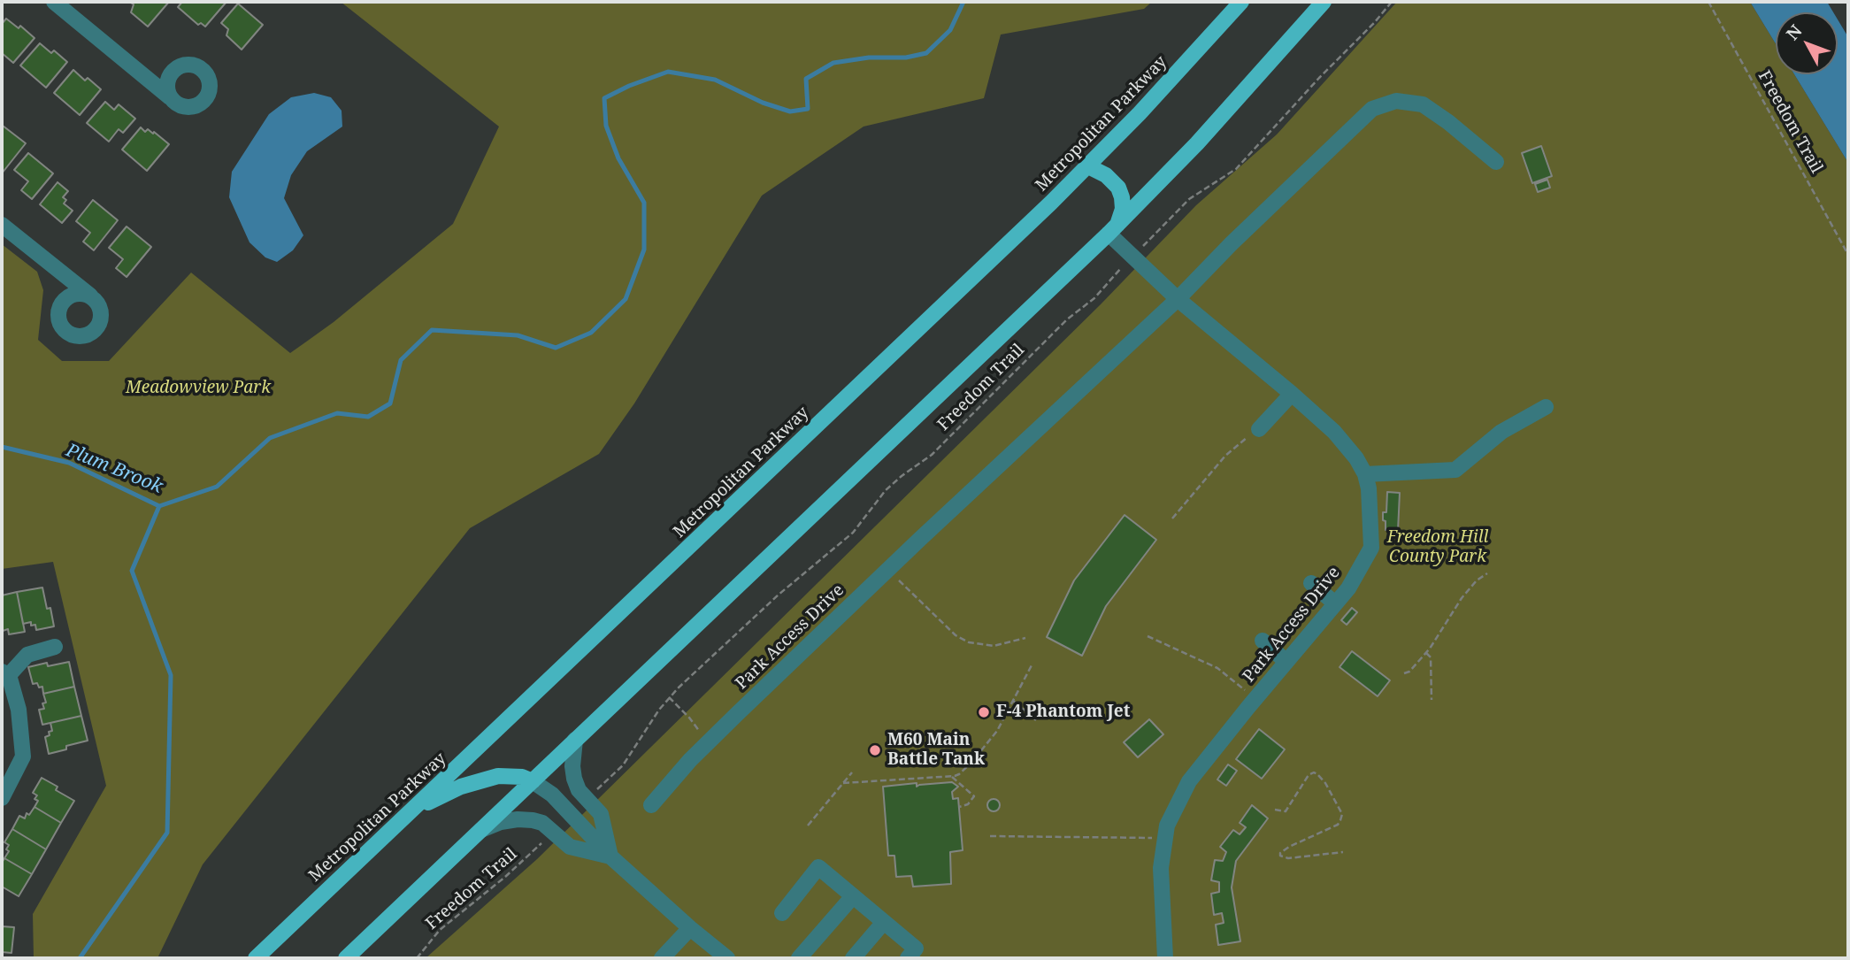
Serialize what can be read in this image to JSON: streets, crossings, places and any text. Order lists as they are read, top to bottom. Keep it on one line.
{"streets":{"main road":["Metropolitan Parkway"],"street":["Park Access Drive"],"path":["Freedom Trail"]},"crossings":[["Freedom Trail","Park Access Drive"]],"water":["Plum Brook"],"parks":["Meadowview Park","Freedom Hill County Park"],"places":["F-4 Phantom Jet","M60 Main Battle Tank"],"north":"top left"}
